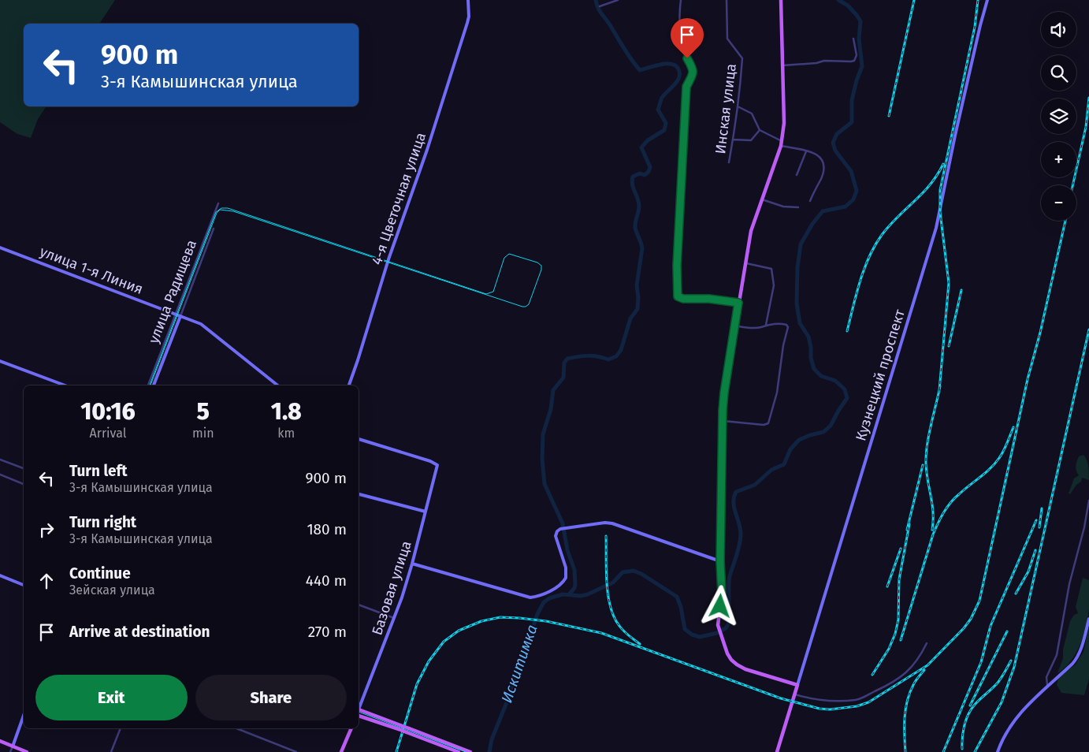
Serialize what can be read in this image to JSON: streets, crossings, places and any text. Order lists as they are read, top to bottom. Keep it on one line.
{"streets":{"main road":["Кузнецкий проспект"],"street":["Инская улица","4-я Цветочная улица","улица 1-я Линия","улица Радищева","Базовая улица"]},"crossings":[["улица 1-я Линия","улица Радищева"]],"water":["Искитимка"],"page":{"map_buttons":["+","−"],"turn":["900 m","3-я Камышинская улица"],"eta":["10:16","Arrival","5","min","1.8","km"],"list":[{"name":"Turn left","note":"3-я Камышинская улица","value":"900 m"},{"name":"Turn right","note":"3-я Камышинская улица","value":"180 m"},{"name":"Continue","note":"Зейская улица","value":"440 m"},{"name":"Arrive at destination","value":"270 m"}],"buttons":["Exit","Share"]}}
